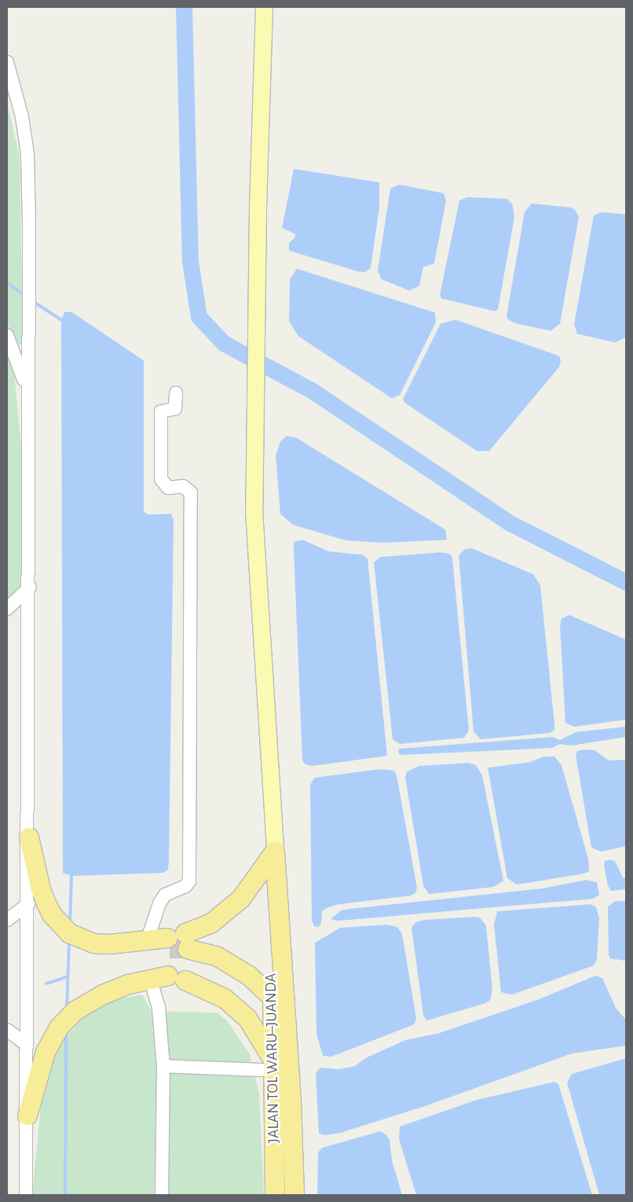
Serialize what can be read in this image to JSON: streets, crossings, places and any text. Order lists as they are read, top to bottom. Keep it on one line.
{"streets":{"highway":["JALAN TOL WARU–JUANDA"]}}
